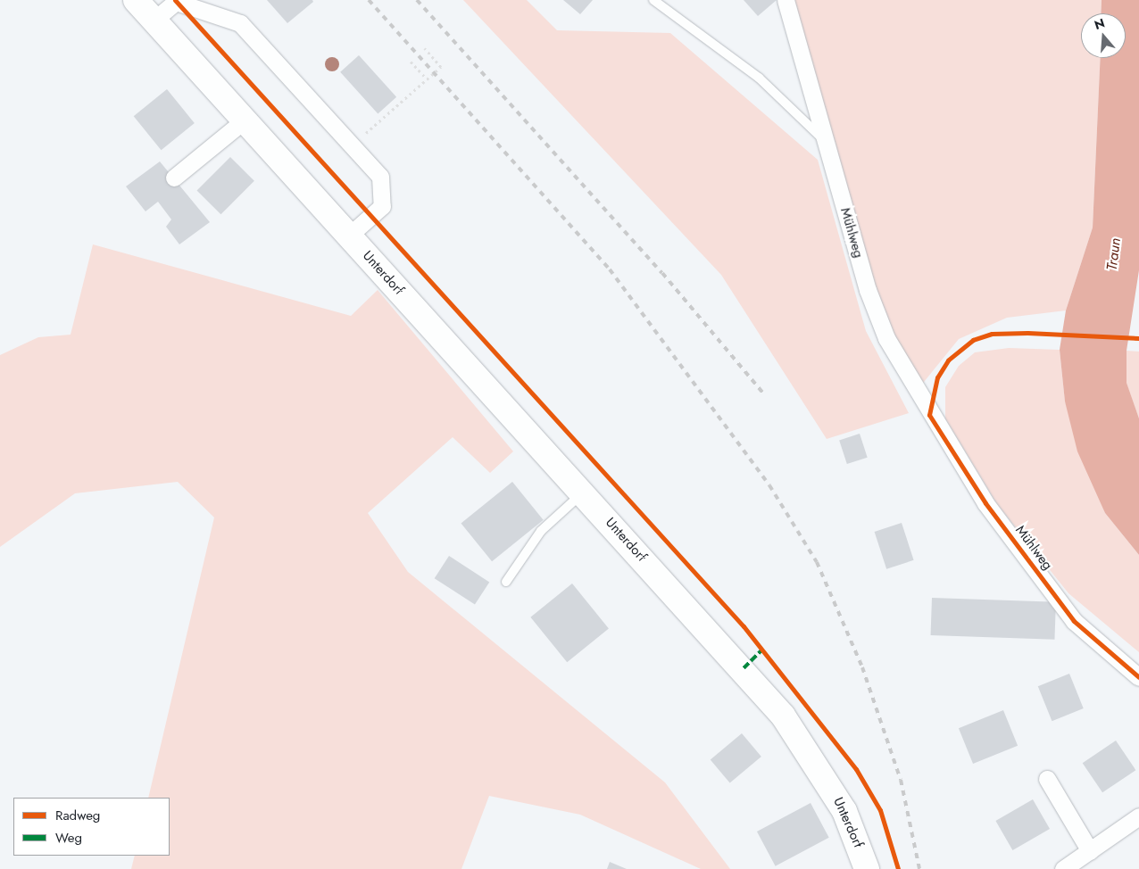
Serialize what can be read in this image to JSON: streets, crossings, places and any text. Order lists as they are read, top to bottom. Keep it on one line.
{"streets":{"main road":["Unterdorf"],"street":["Mühlweg"]},"water":["Traun"],"legend":["Radweg","Weg"],"north":"top"}
